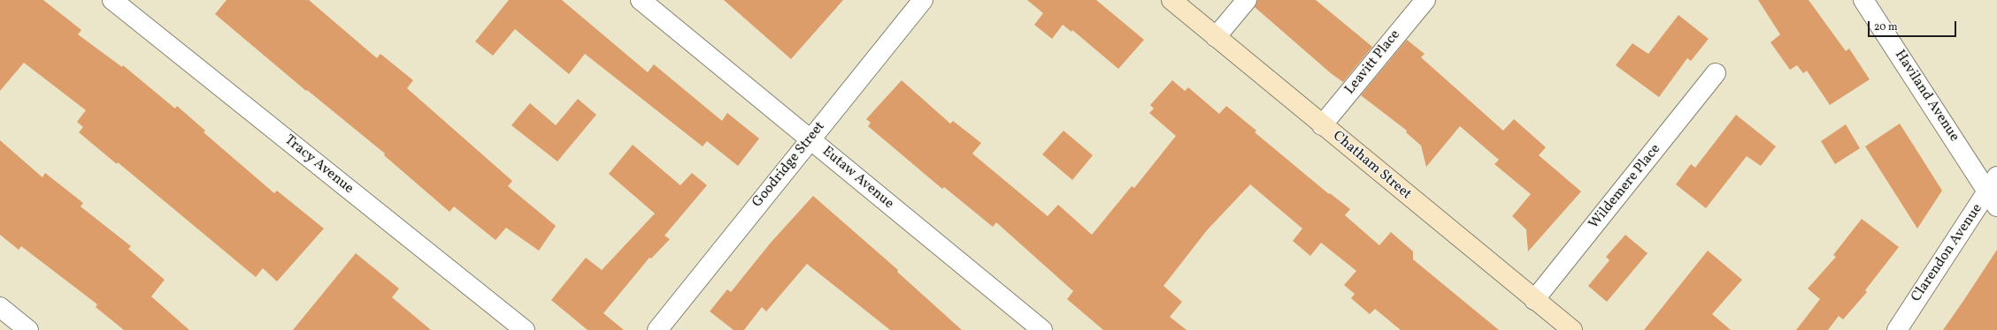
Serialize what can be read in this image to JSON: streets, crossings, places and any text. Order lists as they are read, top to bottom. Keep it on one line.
{"streets":{"main road":["Chatham Street"],"street":["Leavitt Place","Haviland Avenue","Tracy Avenue","Goodridge Street","Eutaw Avenue","Wildemere Place","Clarendon Avenue"]},"crossings":[["Leavitt Place","Chatham Street"],["Haviland Avenue","Clarendon Avenue"],["Goodridge Street","Eutaw Avenue"],["Chatham Street","Wildemere Place"]],"scale_bar":"20 m"}
